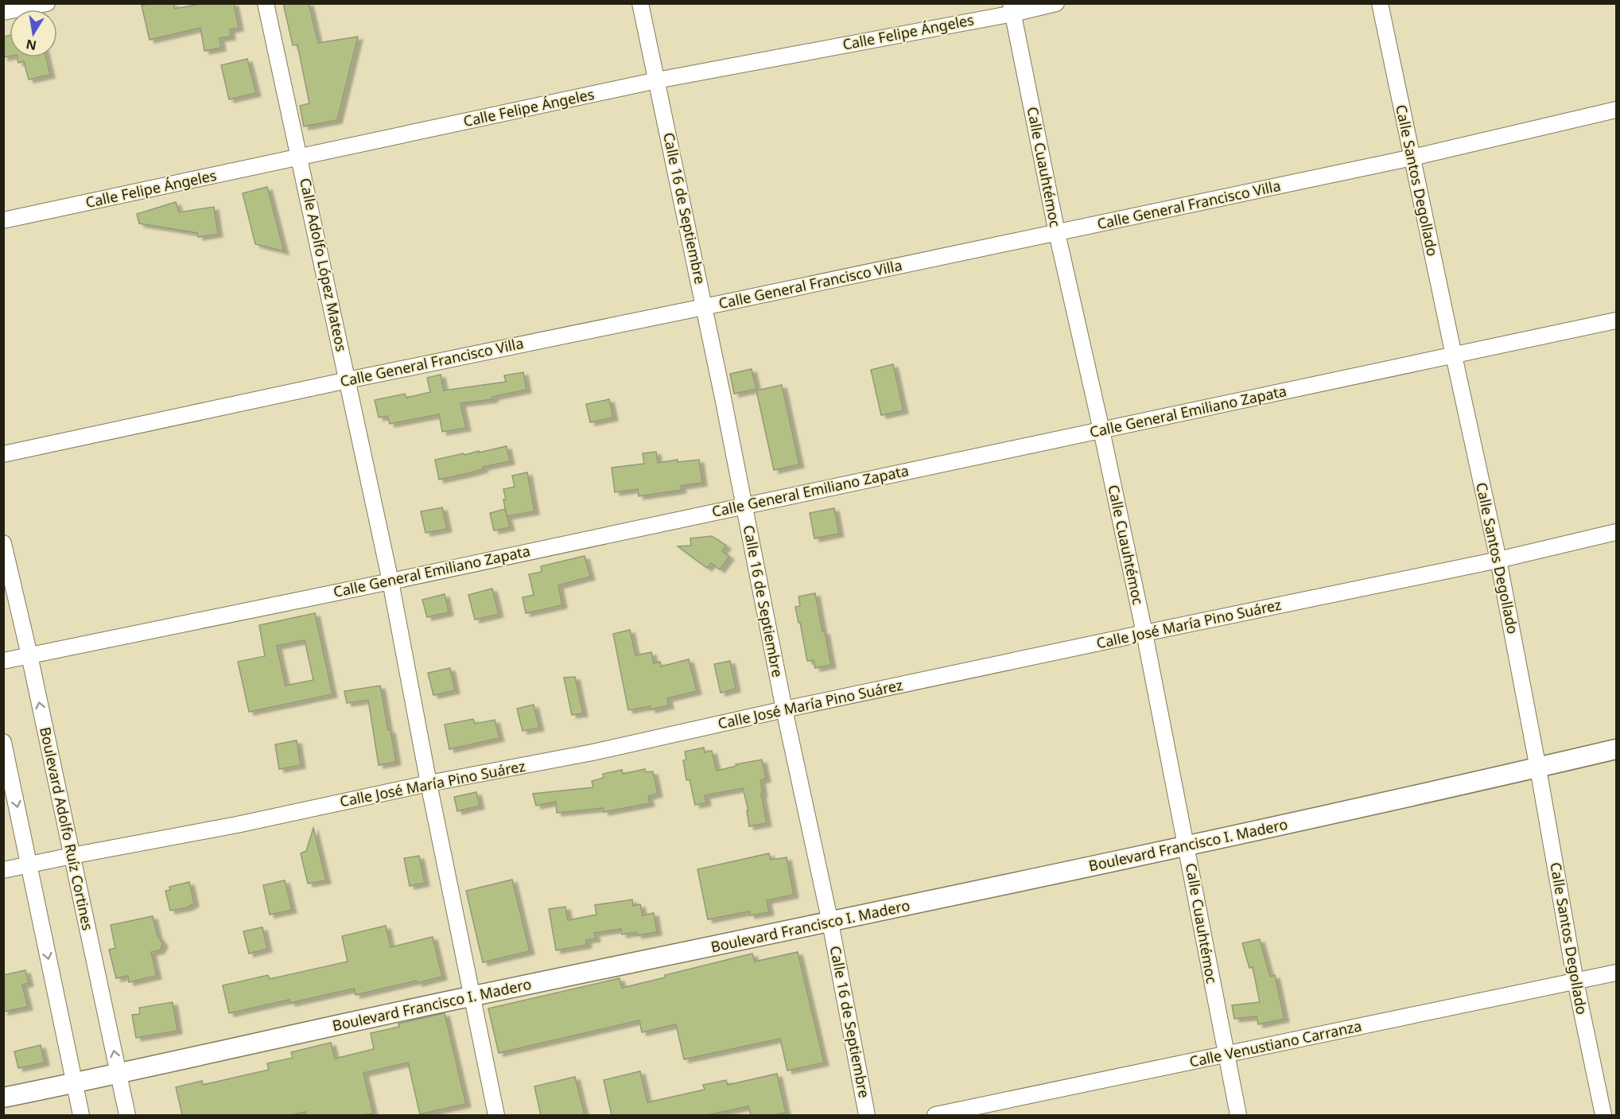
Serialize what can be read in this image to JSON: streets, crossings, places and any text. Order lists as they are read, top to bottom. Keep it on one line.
{"streets":{"street":["Calle Felipe Ángeles","Calle Cuauhtémoc","Calle Santos Degollado","Calle General Francisco Villa","Calle 16 de Septiembre","Calle Adolfo López Mateos","Calle General Emiliano Zapata","Calle José María Pino Suárez","Boulevard Adolfo Ruíz Cortines","Boulevard Francisco I. Madero","Calle Venustiano Carranza"]},"crossings":[["Calle Felipe Ángeles","Calle Cuauhtémoc"],["Calle Felipe Ángeles","Calle 16 de Septiembre"],["Calle Felipe Ángeles","Calle Adolfo López Mateos"],["Calle Cuauhtémoc","Calle General Francisco Villa"],["Calle Cuauhtémoc","Calle General Emiliano Zapata"],["Calle Cuauhtémoc","Calle José María Pino Suárez"],["Calle Cuauhtémoc","Boulevard Francisco I. Madero"],["Calle Cuauhtémoc","Calle Venustiano Carranza"],["Calle Santos Degollado","Calle General Francisco Villa"],["Calle Santos Degollado","Calle General Emiliano Zapata"],["Calle Santos Degollado","Calle José María Pino Suárez"],["Calle Santos Degollado","Boulevard Francisco I. Madero"],["Calle Santos Degollado","Calle Venustiano Carranza"],["Calle General Francisco Villa","Calle 16 de Septiembre"],["Calle General Francisco Villa","Calle Adolfo López Mateos"],["Calle 16 de Septiembre","Calle General Emiliano Zapata"],["Calle 16 de Septiembre","Calle José María Pino Suárez"],["Calle 16 de Septiembre","Boulevard Francisco I. Madero"],["Calle Adolfo López Mateos","Calle General Emiliano Zapata"],["Calle Adolfo López Mateos","Calle José María Pino Suárez"],["Calle Adolfo López Mateos","Boulevard Francisco I. Madero"],["Calle General Emiliano Zapata","Boulevard Adolfo Ruíz Cortines"],["Calle José María Pino Suárez","Boulevard Adolfo Ruíz Cortines"],["Boulevard Adolfo Ruíz Cortines","Boulevard Francisco I. Madero"]],"north":"bottom"}
